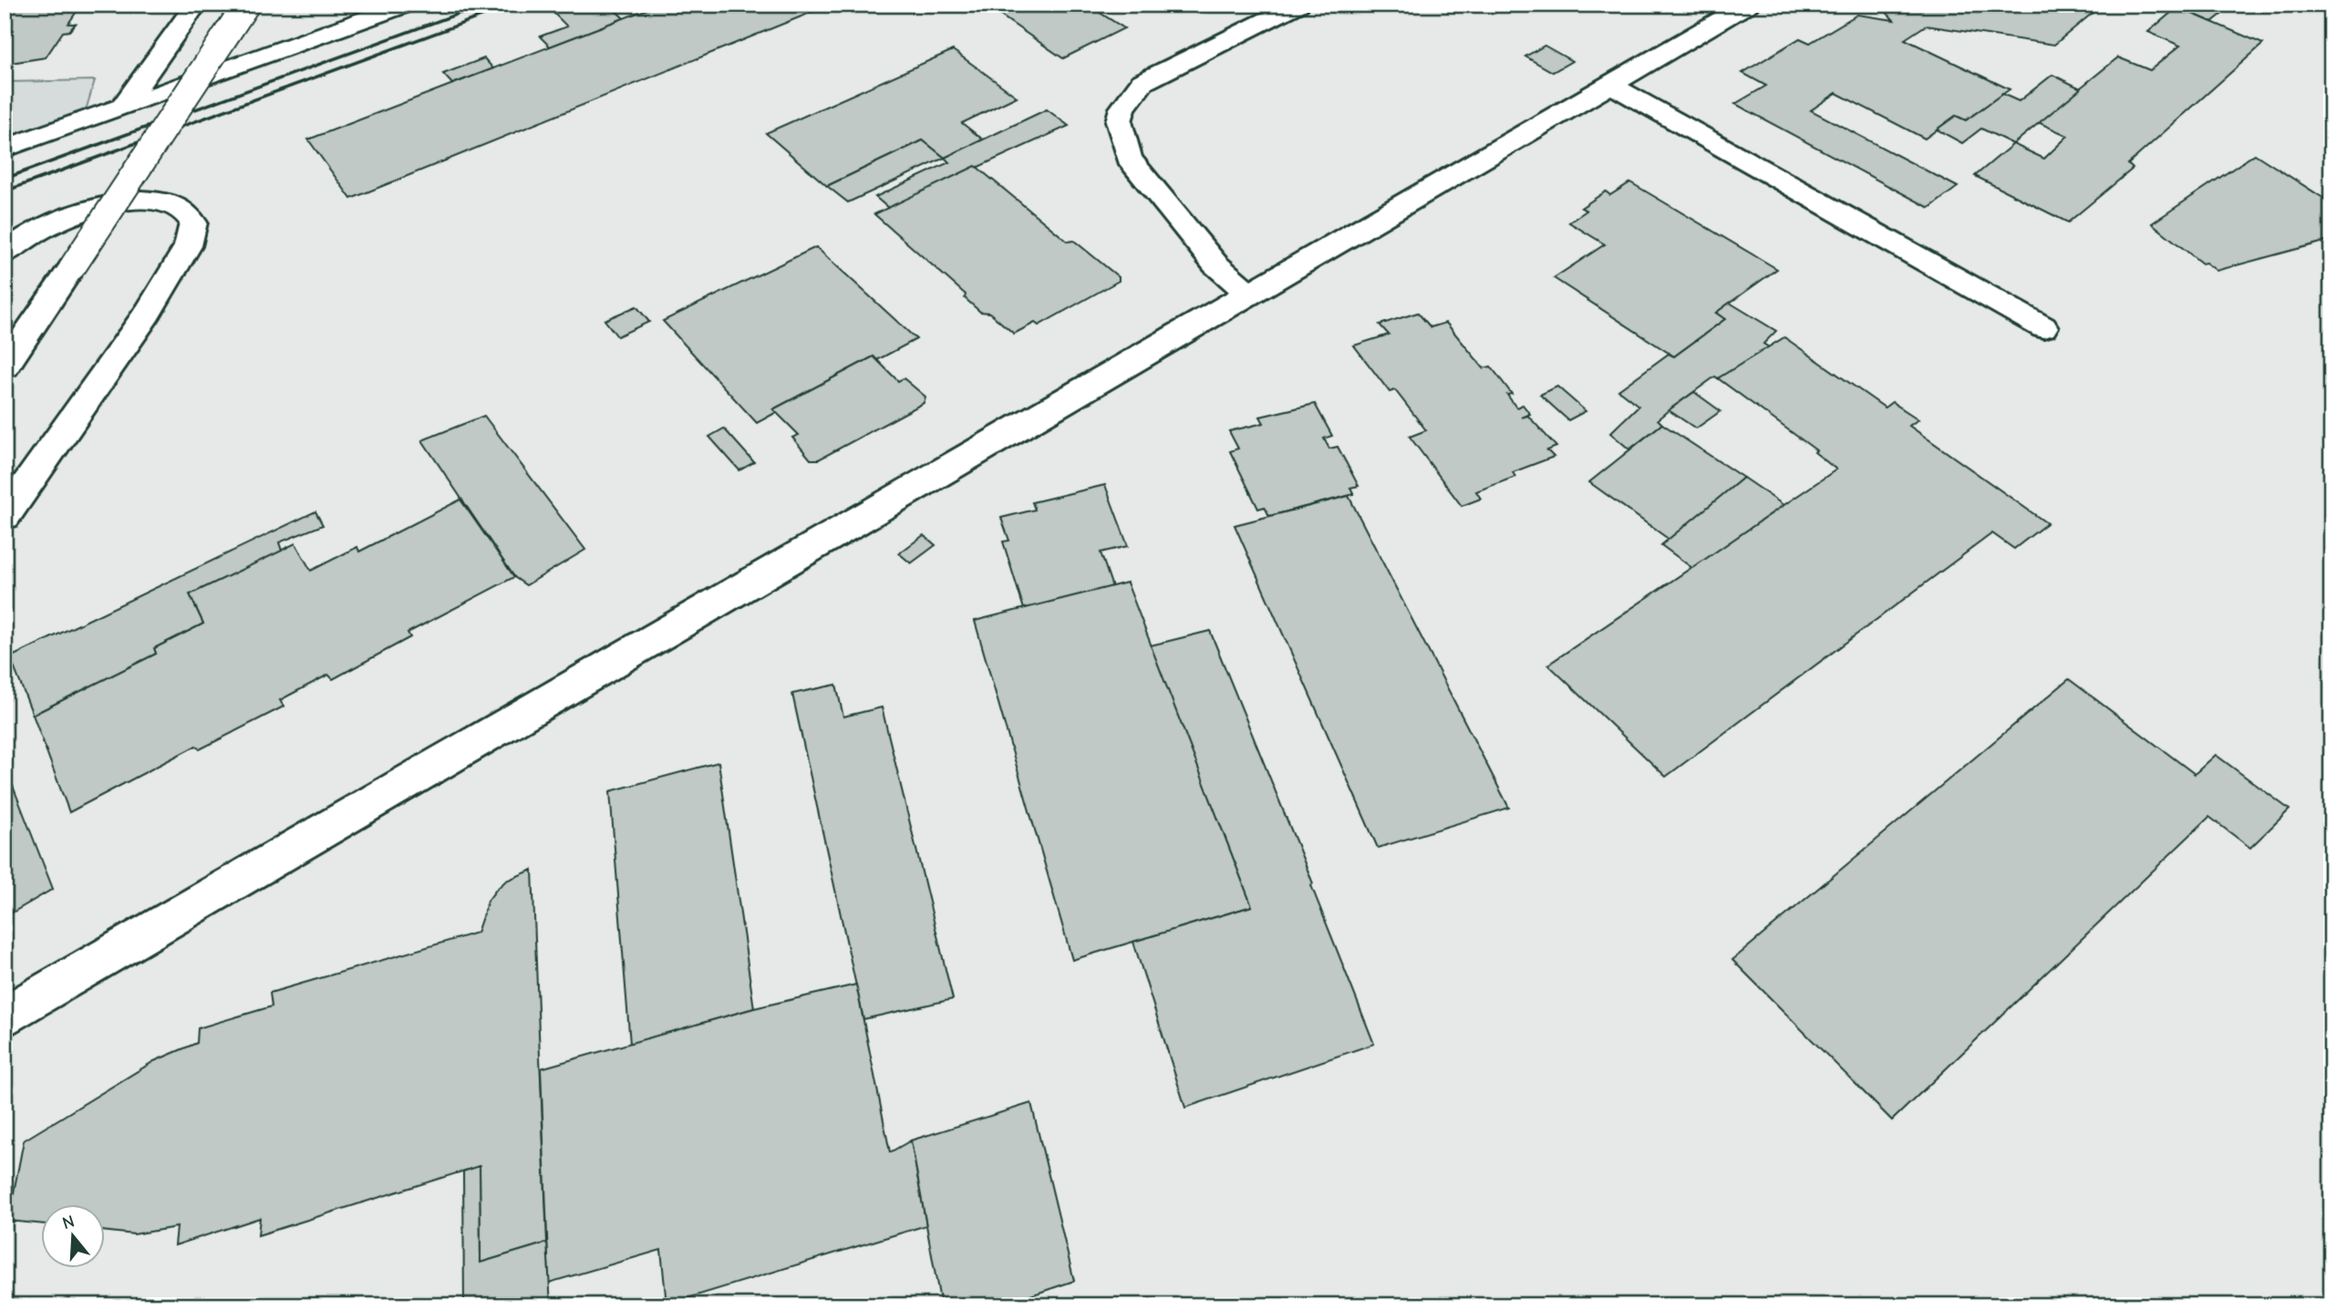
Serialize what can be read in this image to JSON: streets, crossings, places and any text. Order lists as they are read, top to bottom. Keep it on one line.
{"north":"top"}
